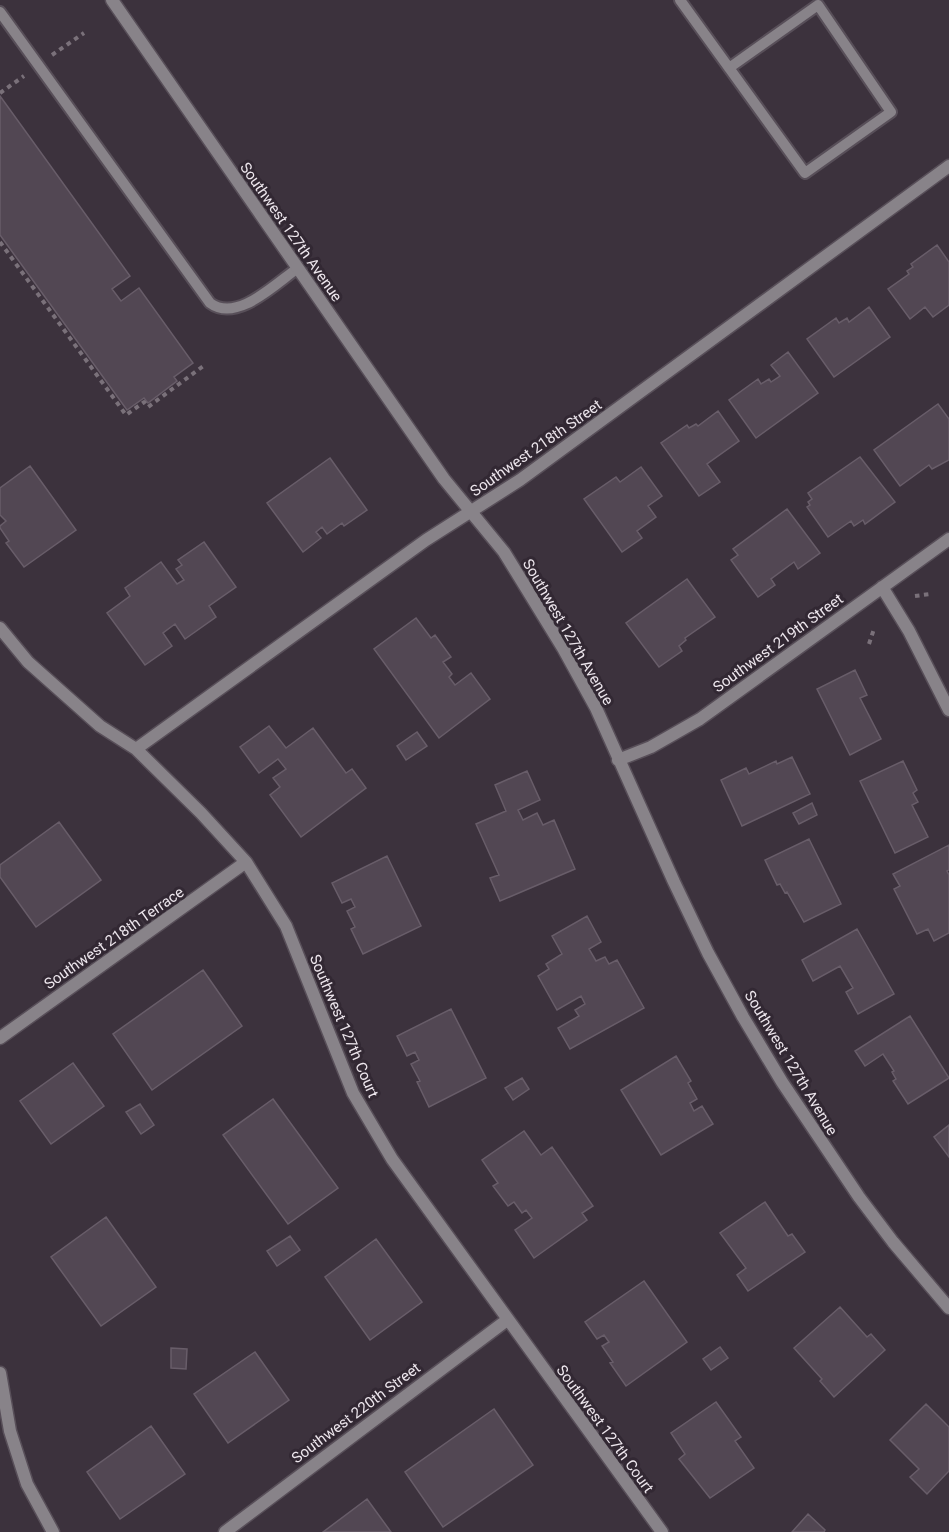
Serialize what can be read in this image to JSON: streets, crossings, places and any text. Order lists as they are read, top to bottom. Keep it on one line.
{"streets":{"street":["Southwest 127th Avenue","Southwest 218th Street","Southwest 219th Street","Southwest 218th Terrace","Southwest 127th Court","Southwest 220th Street"]},"crossings":[["Southwest 127th Avenue","Southwest 218th Street"],["Southwest 127th Avenue","Southwest 219th Street"],["Southwest 218th Street","Southwest 127th Court"],["Southwest 218th Terrace","Southwest 127th Court"],["Southwest 127th Court","Southwest 220th Street"]]}
